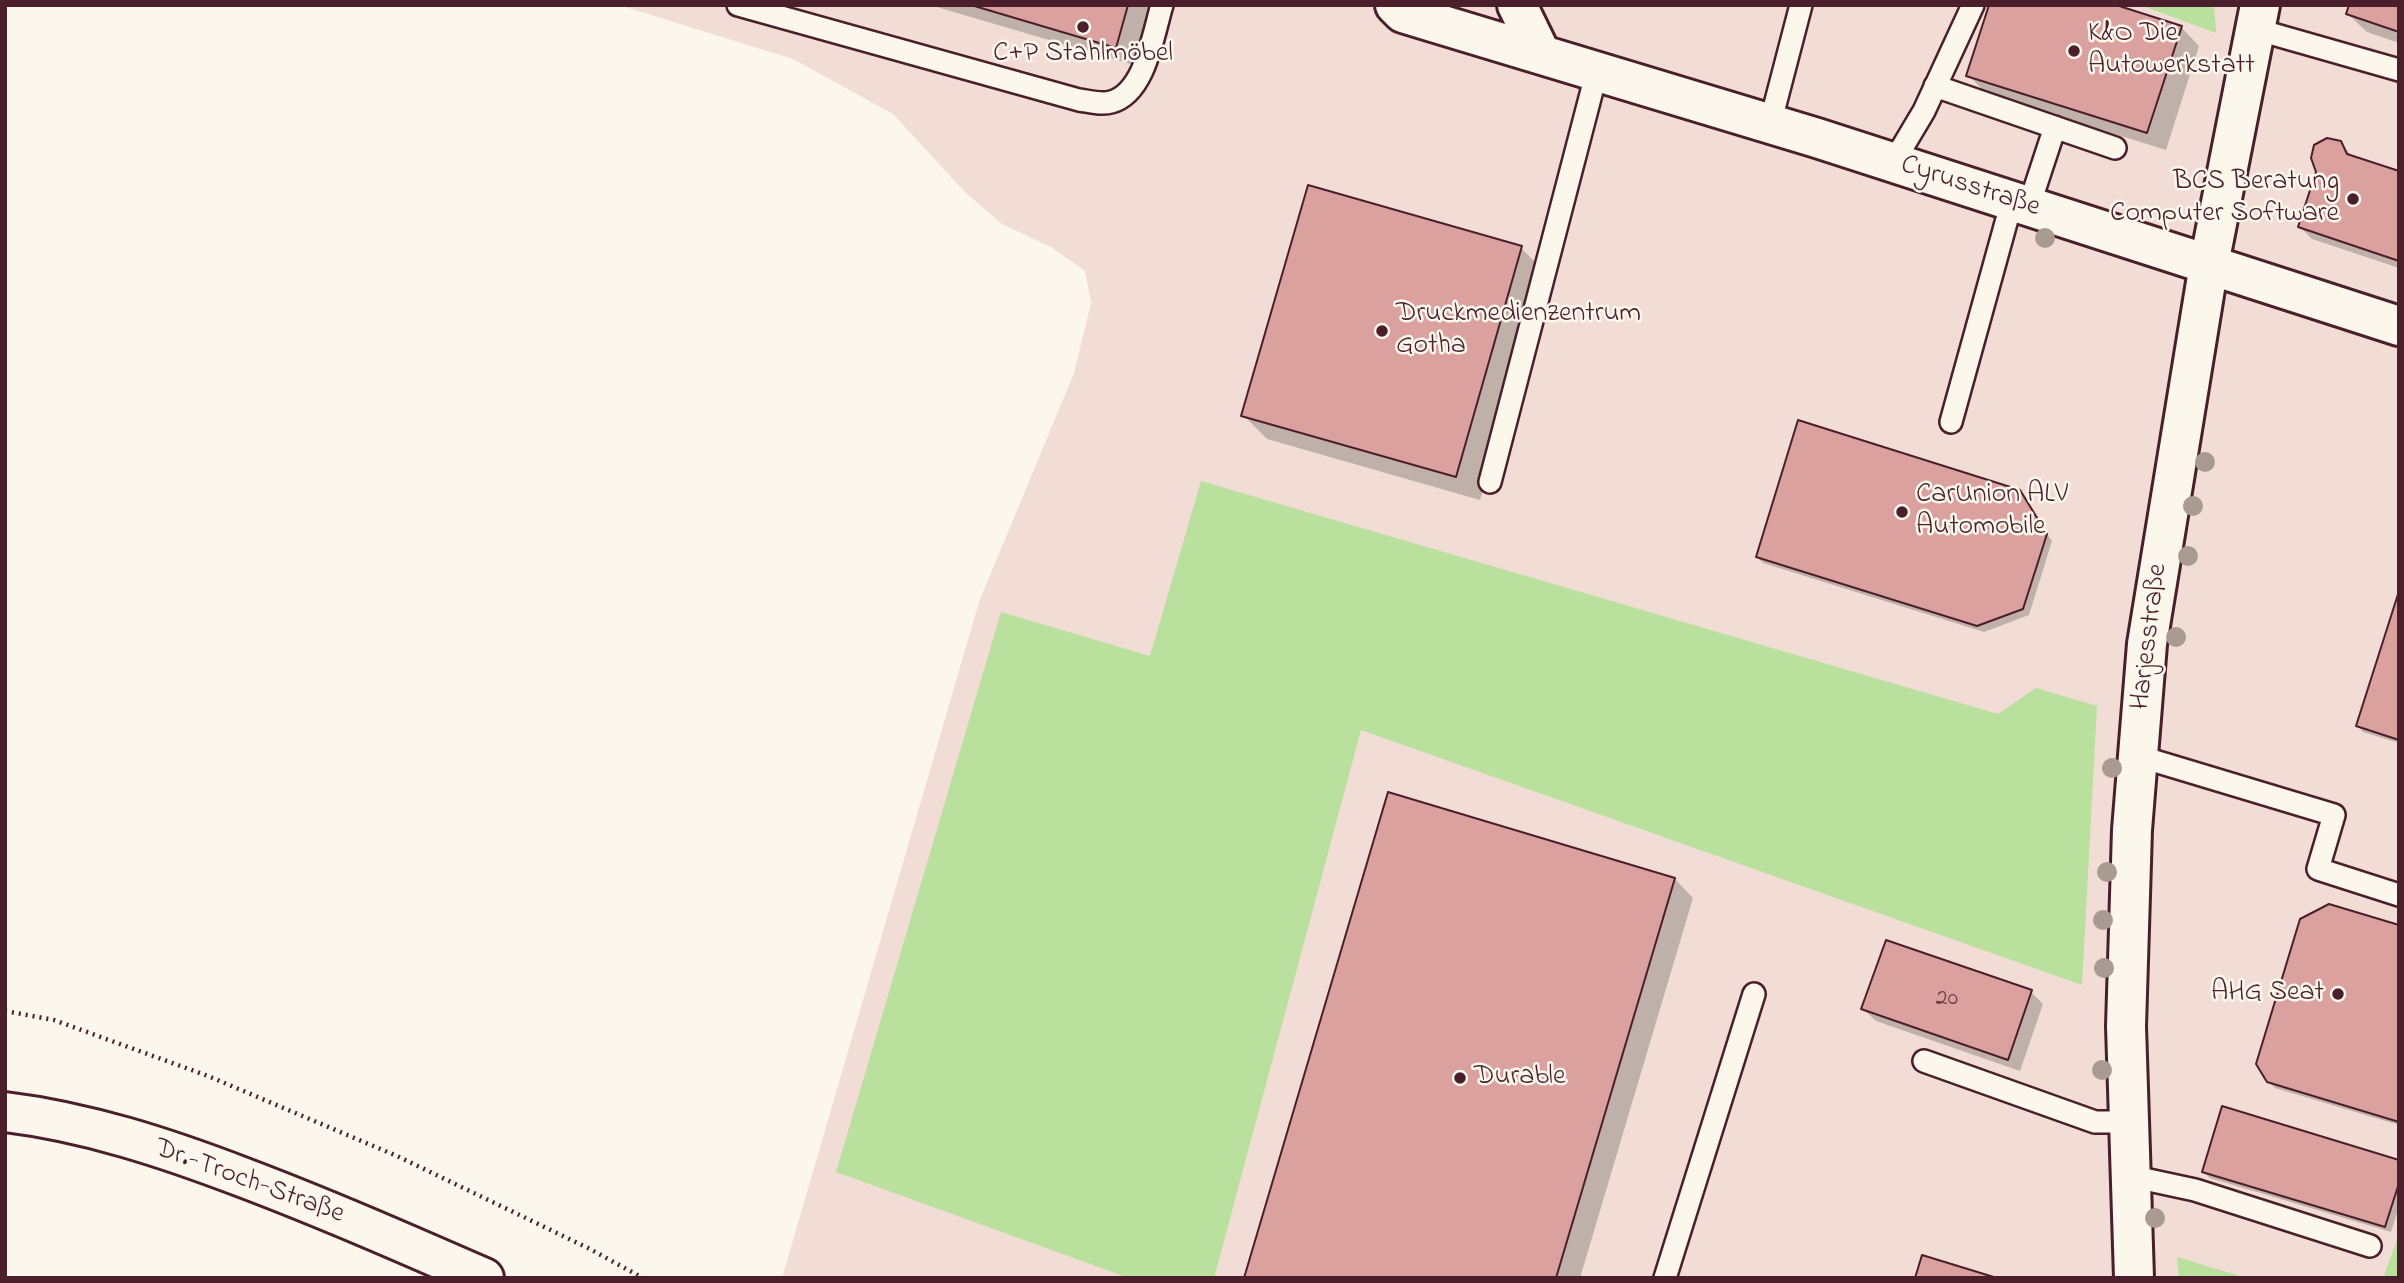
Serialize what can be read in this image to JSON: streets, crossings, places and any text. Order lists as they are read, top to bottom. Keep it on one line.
{"streets":{"street":["Cyrusstraße","Harjesstraße","Dr.-Troch-Straße"]},"crossings":[["Cyrusstraße","Harjesstraße"]],"places":["C+P Stahlmöbel","K&O Die Autowerkstatt","BCS Beratung Computer Software","Druckmedienzentrum Gotha","CarUnion ALV Automobile","AHG Seat","Durable"],"house_numbers":["20"]}
